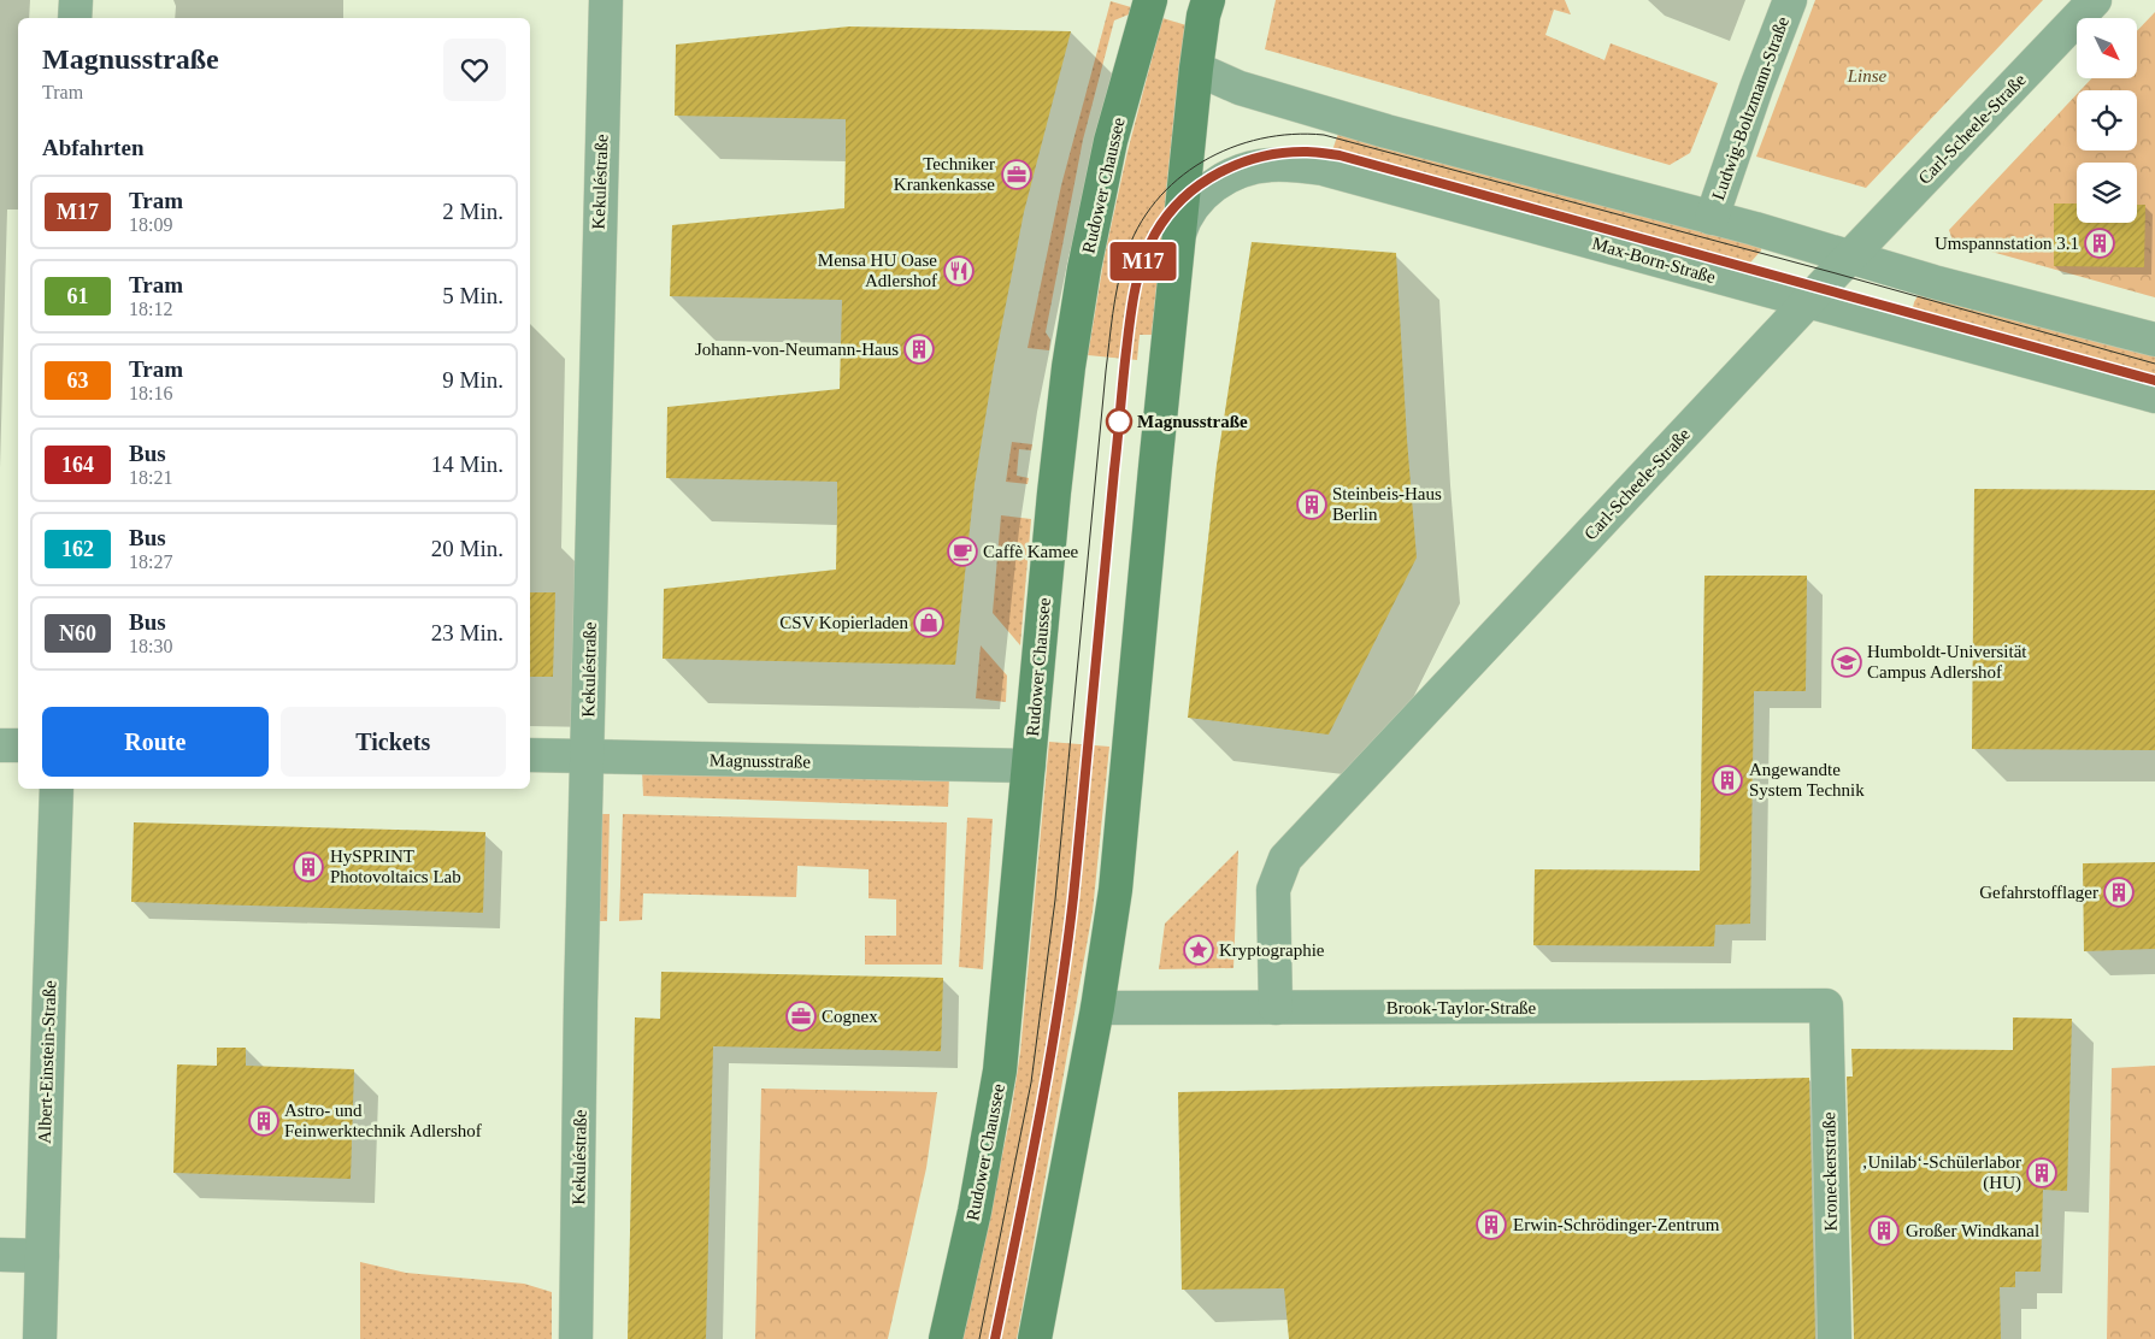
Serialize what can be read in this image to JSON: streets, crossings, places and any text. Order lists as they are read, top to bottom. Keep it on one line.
{"streets":{"main road":["Rudower Chaussee"],"street":["Ludwig-Boltzmann-Straße","Carl-Scheele-Straße","Kekuléstraße","Max-Born-Straße","Magnusstraße","Brook-Taylor-Straße","Albert-Einstein-Straße","Kroneckerstraße"]},"crossings":[["Carl-Scheele-Straße","Max-Born-Straße"],["Carl-Scheele-Straße","Brook-Taylor-Straße"],["Kekuléstraße","Magnusstraße"],["Rudower Chaussee","Magnusstraße"],["Brook-Taylor-Straße","Kroneckerstraße"]],"parks":["Linse"],"places":{"office":["Techniker Krankenkasse","Cognex"],"building":["Umspannstation 3.1","Johann-von-Neumann-Haus","Steinbeis-Haus Berlin","Angewandte System Technik","HySPRINT Photovoltaics Lab","Gefahrstofflager","Astro- und Feinwerktechnik Adlershof","‚Unilab‘-Schülerlabor (HU)","Erwin-Schrödinger-Zentrum","Großer Windkanal"],"restaurant":["Mensa HU Oase Adlershof"],"other":["Magnusstraße"],"cafe":["Caffè Kamee"],"shop":["CSV Kopierladen"],"school or university":["Humboldt-Universität Campus Adlershof"],"place":["Kryptographie"]},"lines":["tram line M17"],"north":"bottom right","page":{"on_map":"M17","heading":[["Magnusstraße","Tram"],"Abfahrten"],"list":[{"mark":"M17","name":"Tram","note":"18:09","value":"2 Min."},{"mark":"61","name":"Tram","note":"18:12","value":"5 Min."},{"mark":"63","name":"Tram","note":"18:16","value":"9 Min."},{"mark":"164","name":"Bus","note":"18:21","value":"14 Min."},{"mark":"162","name":"Bus","note":"18:27","value":"20 Min."},{"mark":"N60","name":"Bus","note":"18:30","value":"23 Min."}],"buttons":["Route","Tickets"]}}
